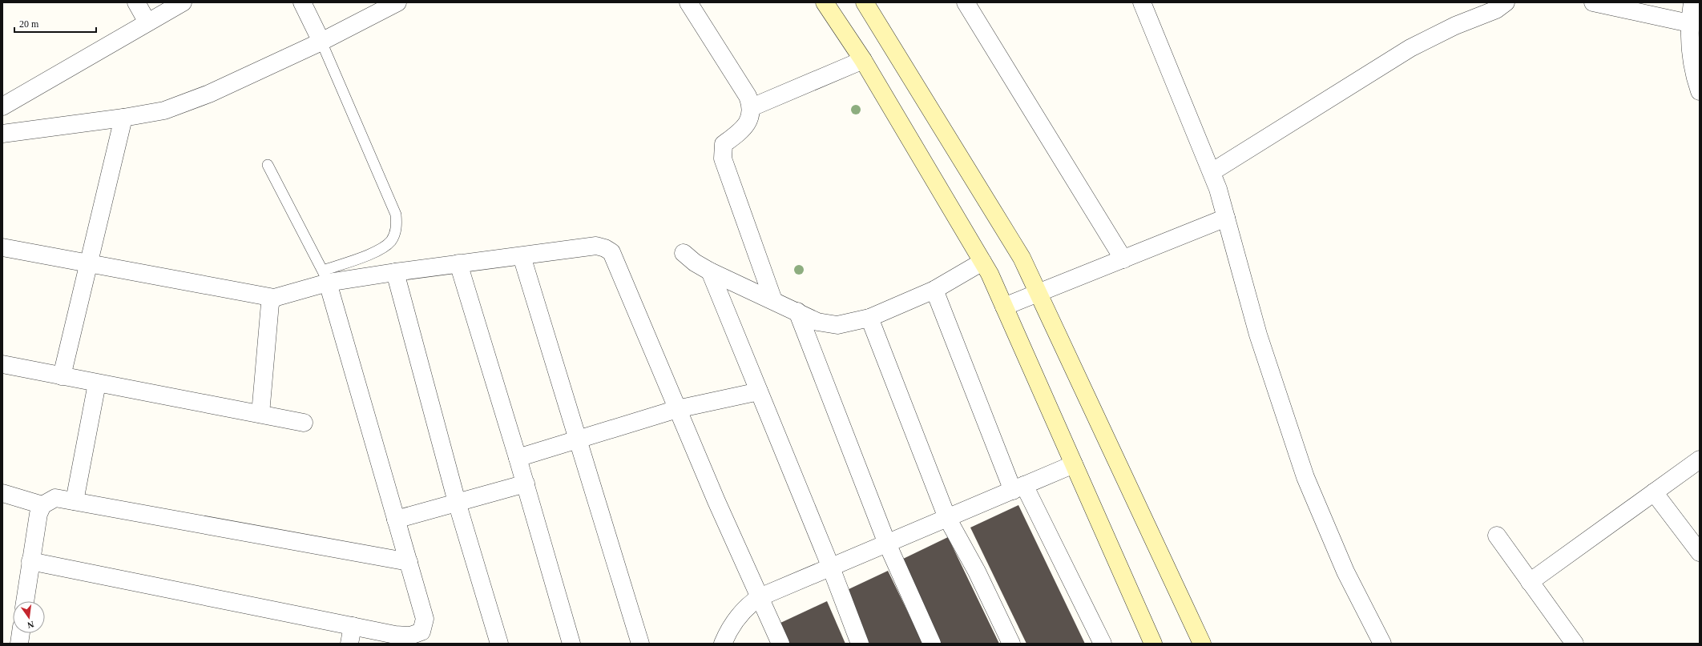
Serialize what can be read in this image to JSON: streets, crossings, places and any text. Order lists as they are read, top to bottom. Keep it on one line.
{"scale_bar":"20 m","north":"bottom"}
